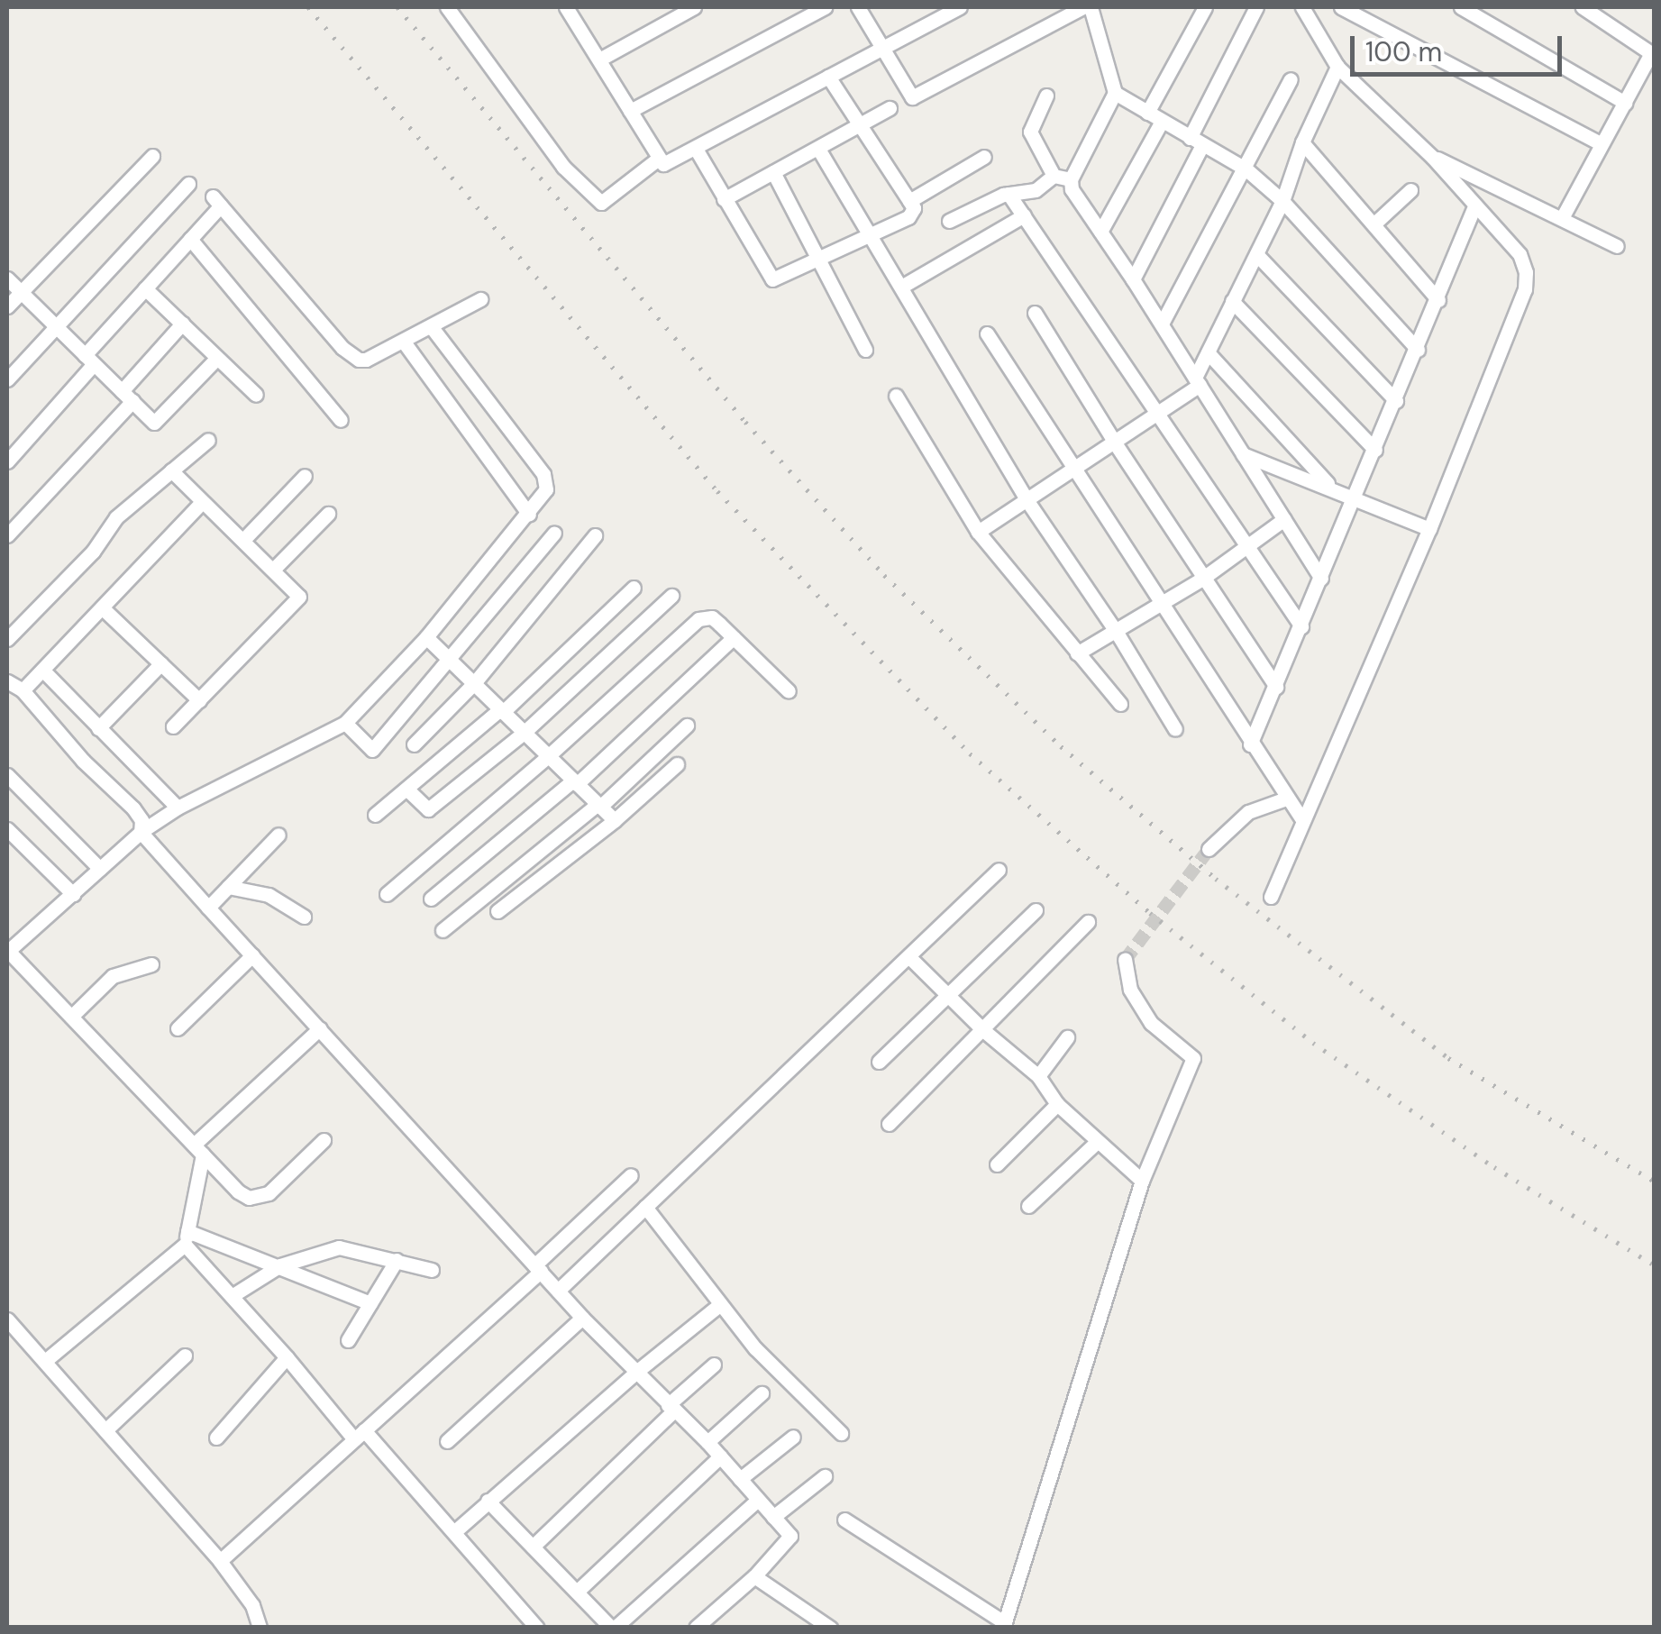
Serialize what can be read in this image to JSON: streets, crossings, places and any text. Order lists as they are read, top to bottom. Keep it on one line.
{"scale_bar":"100 m"}
